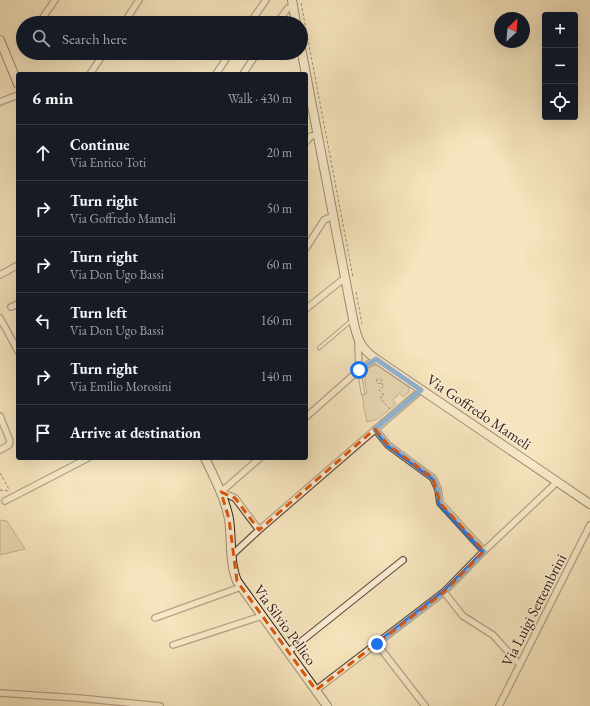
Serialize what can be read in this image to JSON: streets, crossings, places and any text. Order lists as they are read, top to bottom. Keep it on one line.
{"streets":{"street":["Via Goffredo Mameli","Via Luigi Settembrini","Via Silvio Pellico"]},"north":"top right","page":{"map_buttons":["+","−"],"search":"Search here","heading":["6 min","Walk · 430 m"],"list":[["Continue","Via Enrico Toti","20 m"],["Turn right","Via Goffredo Mameli","50 m"],["Turn right","Via Don Ugo Bassi","60 m"],["Turn left","Via Don Ugo Bassi","160 m"],["Turn right","Via Emilio Morosini","140 m"],"Arrive at destination"]}}
